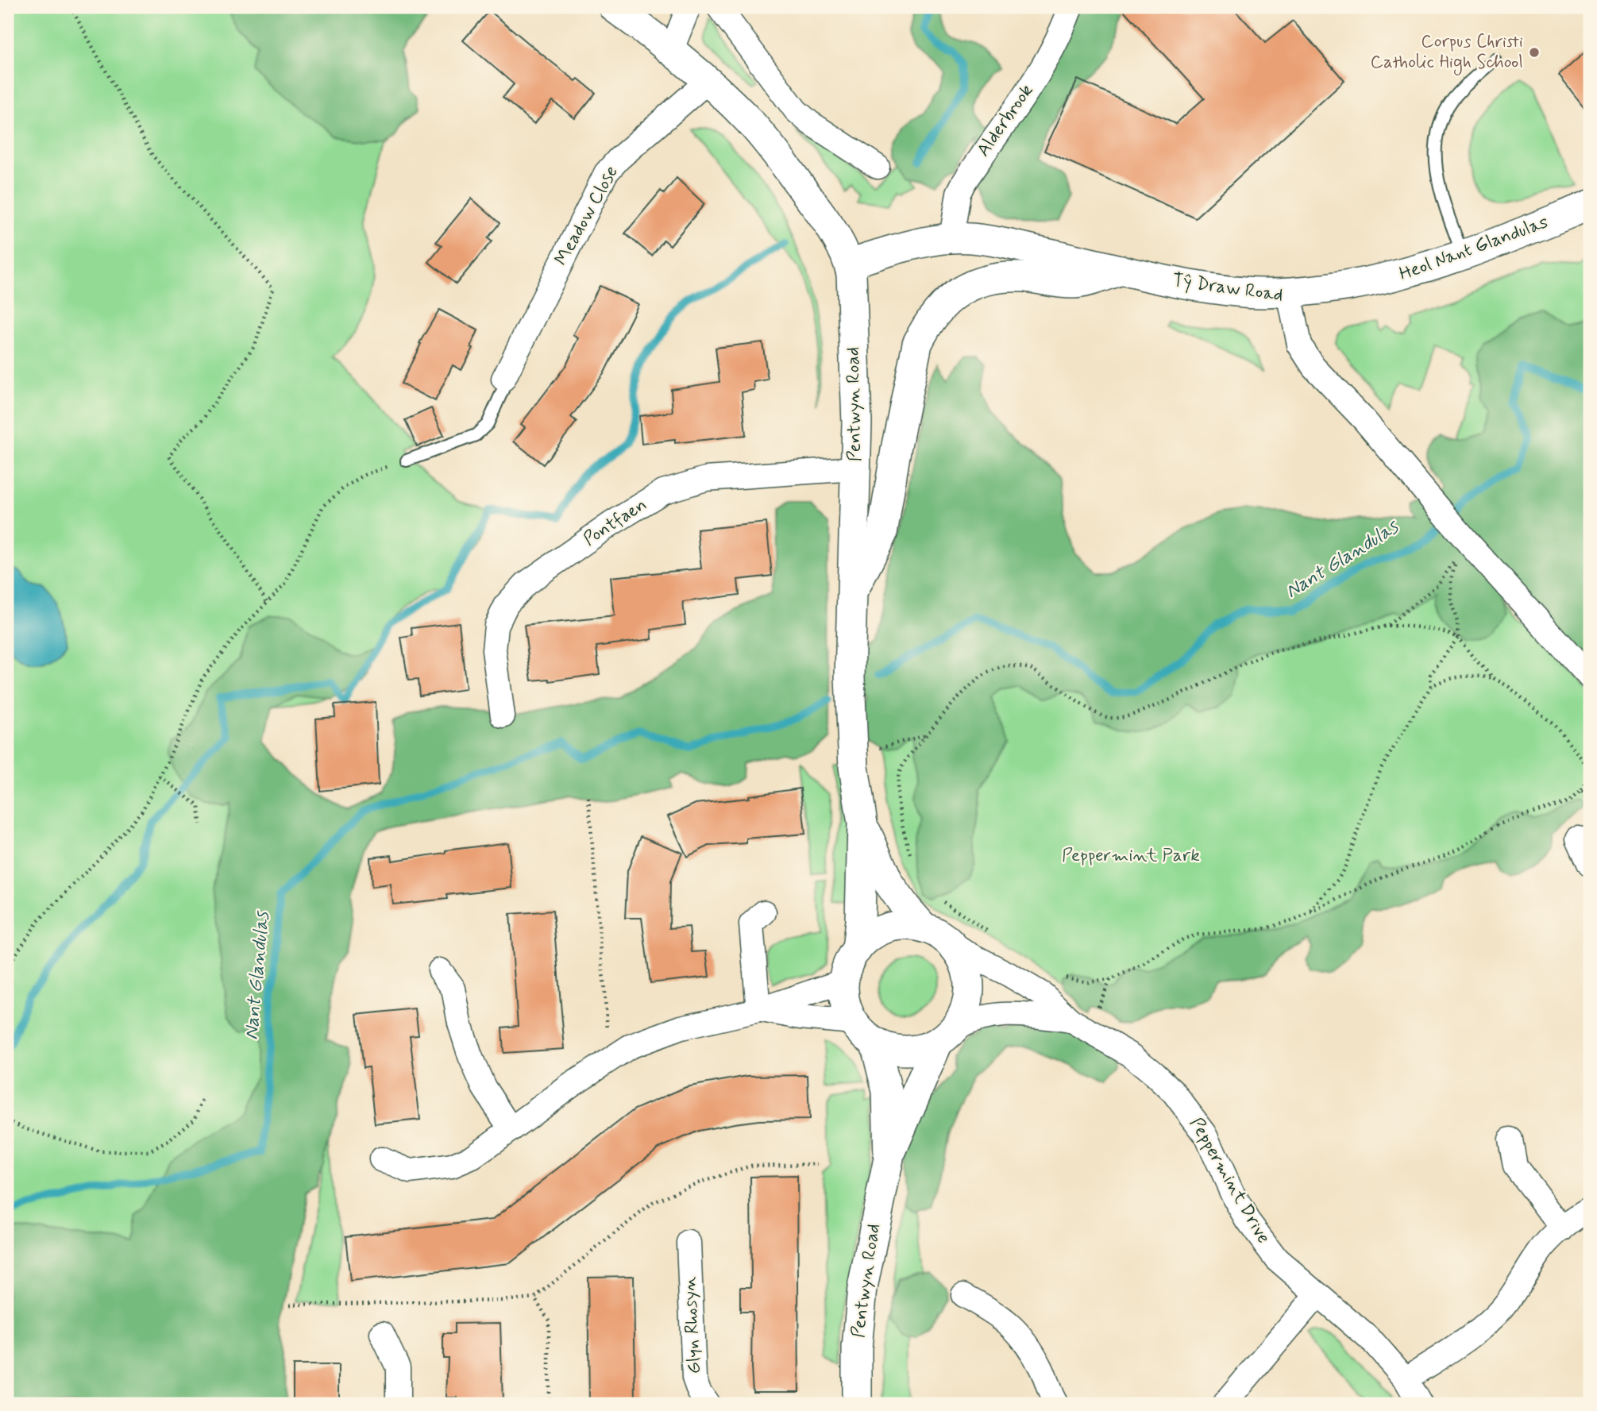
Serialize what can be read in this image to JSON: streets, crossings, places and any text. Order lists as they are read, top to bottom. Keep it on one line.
{"streets":{"street":["Alderbrook","Meadow Close","Heol Nant Glandulas","Tŷ Draw Road","Pentwyn Road","Pontfaen","Peppermint Drive","Glyn Rhosyn"]},"crossings":[["Alderbrook","Tŷ Draw Road"],["Meadow Close","Pentwyn Road"],["Heol Nant Glandulas","Tŷ Draw Road"],["Tŷ Draw Road","Pentwyn Road"],["Pentwyn Road","Pontfaen"],["Pentwyn Road","Peppermint Drive"]],"water":["Nant Glandulas"],"parks":["Peppermint Park"],"places":["Corpus Christi Catholic High School"]}
